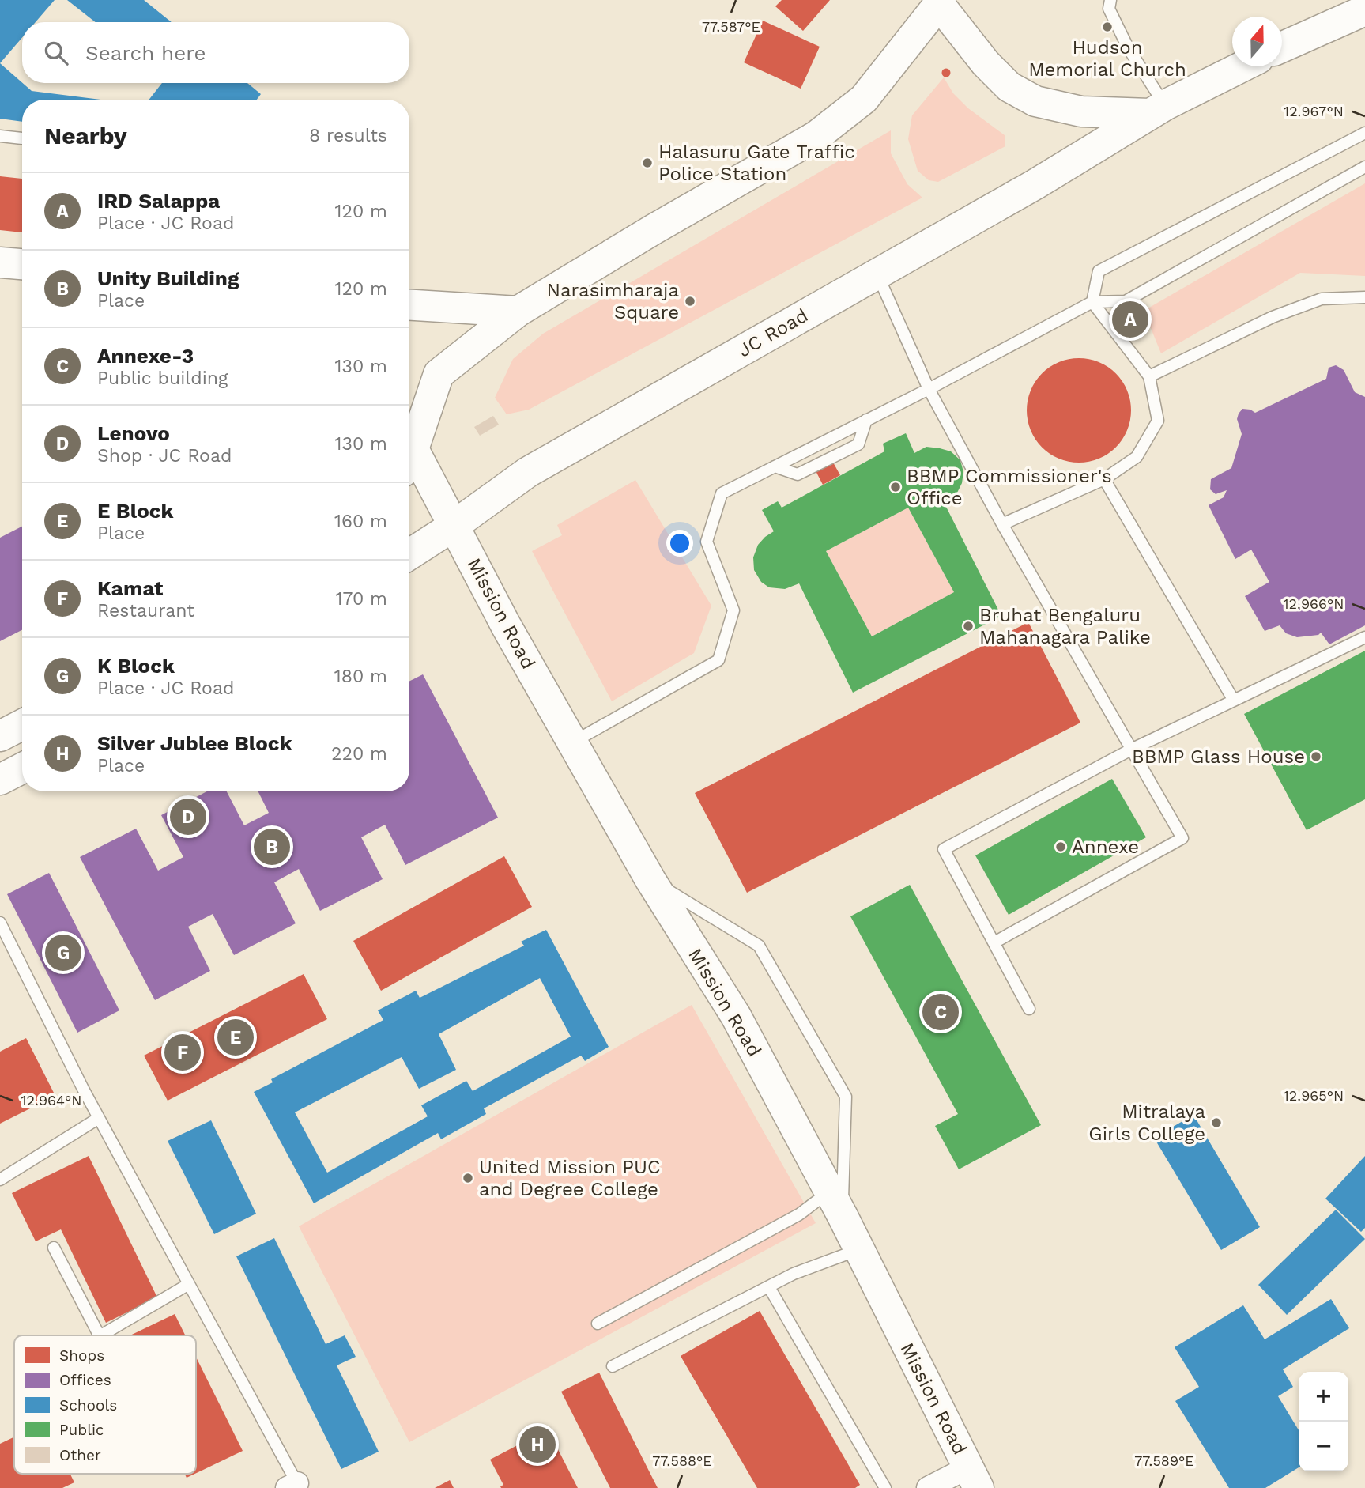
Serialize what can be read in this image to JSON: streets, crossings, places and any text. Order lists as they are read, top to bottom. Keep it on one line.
{"streets":{"main road":["JC Road","Mission Road"]},"crossings":[["JC Road","Mission Road"]],"places":["Hudson Memorial Church","Halasuru Gate Traffic Police Station","Narasimharaja Square","BBMP Commissioner's Office","Bruhat Bengaluru Mahanagara Palike","BBMP Glass House","Annexe","Mitralaya Girls College","United Mission PUC and Degree College"],"legend":["Shops","Offices","Schools","Public","Other"],"north":"top","page":{"search":"Search here","heading":["Nearby","8 results"],"list":[{"mark":"A","name":"IRD Salappa","note":"Place · JC Road","value":"120 m"},{"mark":"B","name":"Unity Building","note":"Place","value":"120 m"},{"mark":"C","name":"Annexe-3","note":"Public building","value":"130 m"},{"mark":"D","name":"Lenovo","note":"Shop · JC Road","value":"130 m"},{"mark":"E","name":"E Block","note":"Place","value":"160 m"},{"mark":"F","name":"Kamat","note":"Restaurant","value":"170 m"},{"mark":"G","name":"K Block","note":"Place · JC Road","value":"180 m"},{"mark":"H","name":"Silver Jublee Block","note":"Place","value":"220 m"}],"pins":["A","D","B","G","C","E","F","H"],"map_buttons":["+","−"]},"coordinates":["77.587°E","12.967°N","12.966°N","12.965°N","12.964°N","77.588°E","77.589°E"]}
